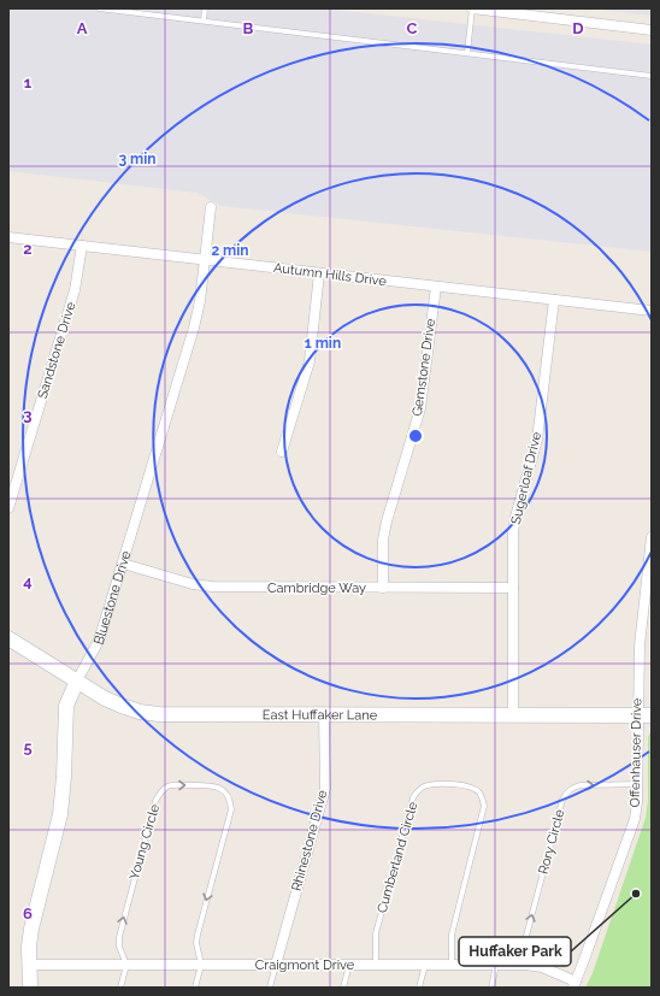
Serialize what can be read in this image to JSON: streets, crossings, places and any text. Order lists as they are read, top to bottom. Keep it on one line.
{"streets":{"street":["Autumn Hills Drive","Sandstone Drive","Gemstone Drive","Sugerloaf Drive","Cambridge Way","Bluestone Drive","East Huffaker Lane","Offenhauser Drive","Rhinestone Drive","Craigmont Drive"],"lane":["Young Circle","Rory Circle","Cumberland Circle"]},"crossings":[["Autumn Hills Drive","Sandstone Drive"],["Autumn Hills Drive","Gemstone Drive"],["Autumn Hills Drive","Sugerloaf Drive"],["Autumn Hills Drive","Bluestone Drive"],["Gemstone Drive","Cambridge Way"],["Sugerloaf Drive","Cambridge Way"],["Sugerloaf Drive","East Huffaker Lane"],["Cambridge Way","Bluestone Drive"],["Bluestone Drive","East Huffaker Lane"],["Bluestone Drive","Craigmont Drive"],["East Huffaker Lane","Offenhauser Drive"],["East Huffaker Lane","Rhinestone Drive"],["Offenhauser Drive","Rory Circle"],["Offenhauser Drive","Craigmont Drive"],["Rhinestone Drive","Craigmont Drive"],["Young Circle","Craigmont Drive"],["Rory Circle","Craigmont Drive"],["Cumberland Circle","Craigmont Drive"]],"one_way":["Rory Circle"],"places":["Huffaker Park"],"grid":{"columns":["A","B","C","D"],"rows":["1","2","3","4","5","6"]},"rings":["3 min","2 min","1 min"]}
